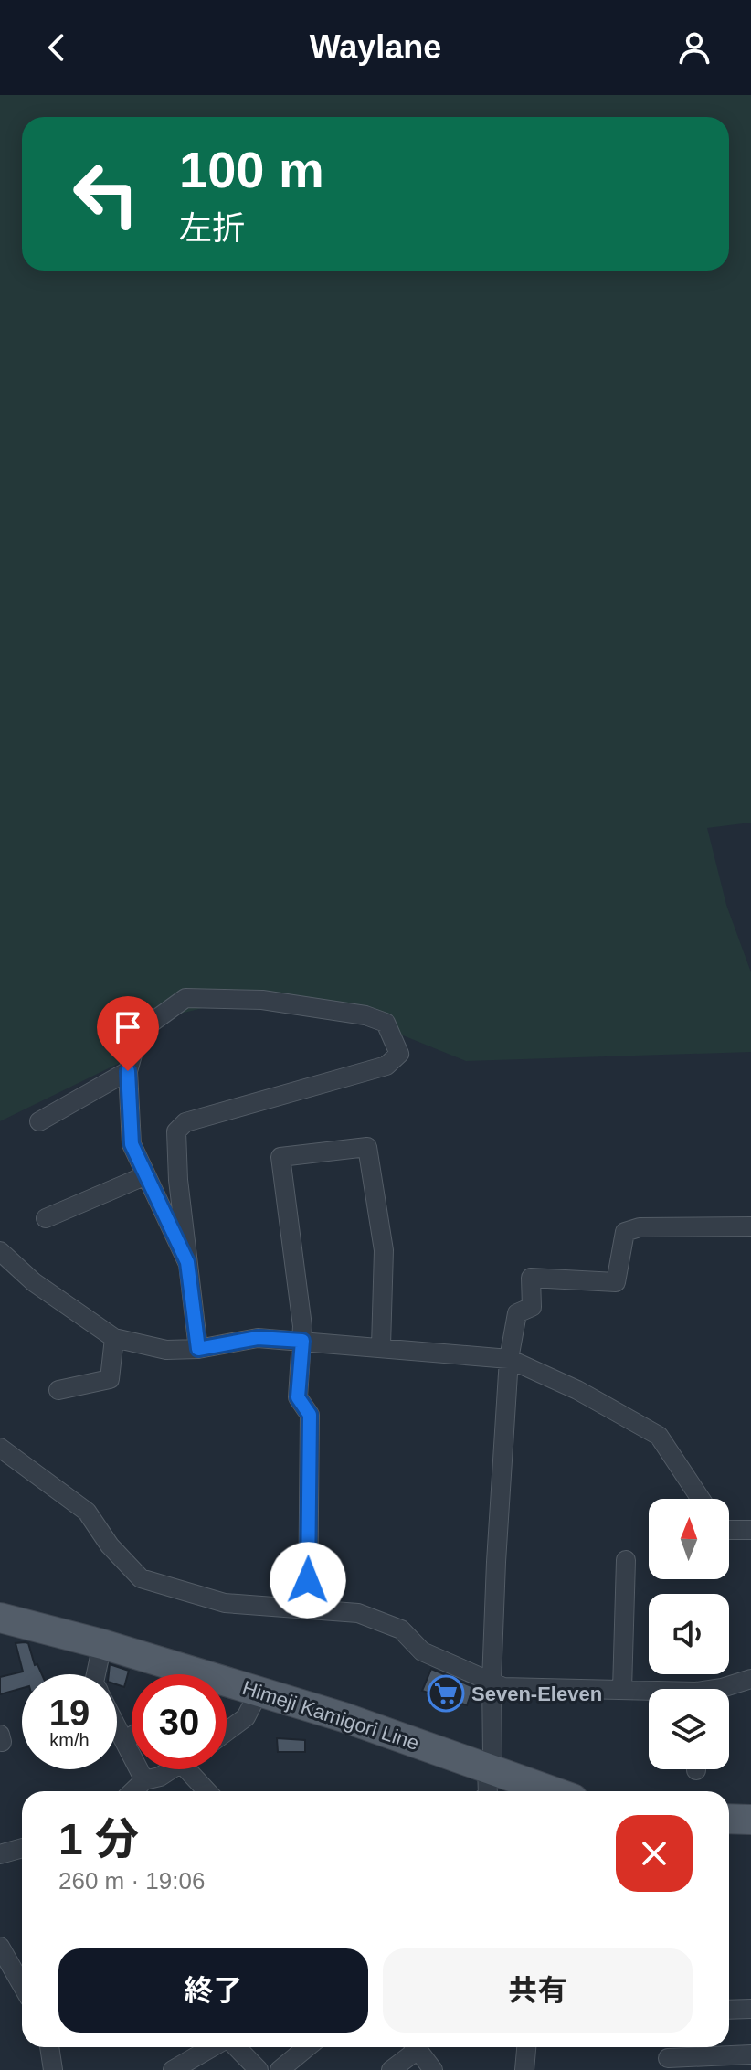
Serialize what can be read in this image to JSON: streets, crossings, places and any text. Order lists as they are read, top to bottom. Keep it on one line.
{"streets":{"main road":["Himeji Kamigori Line"]},"places":{"supermarket":["Seven-Eleven"]},"north":"top","page":{"header":"Waylane","turn":["100 m","左折"],"speed":"19 km/h","limit":"30","heading":["1 分","260 m · 19:06"],"buttons":["終了","共有"]}}
